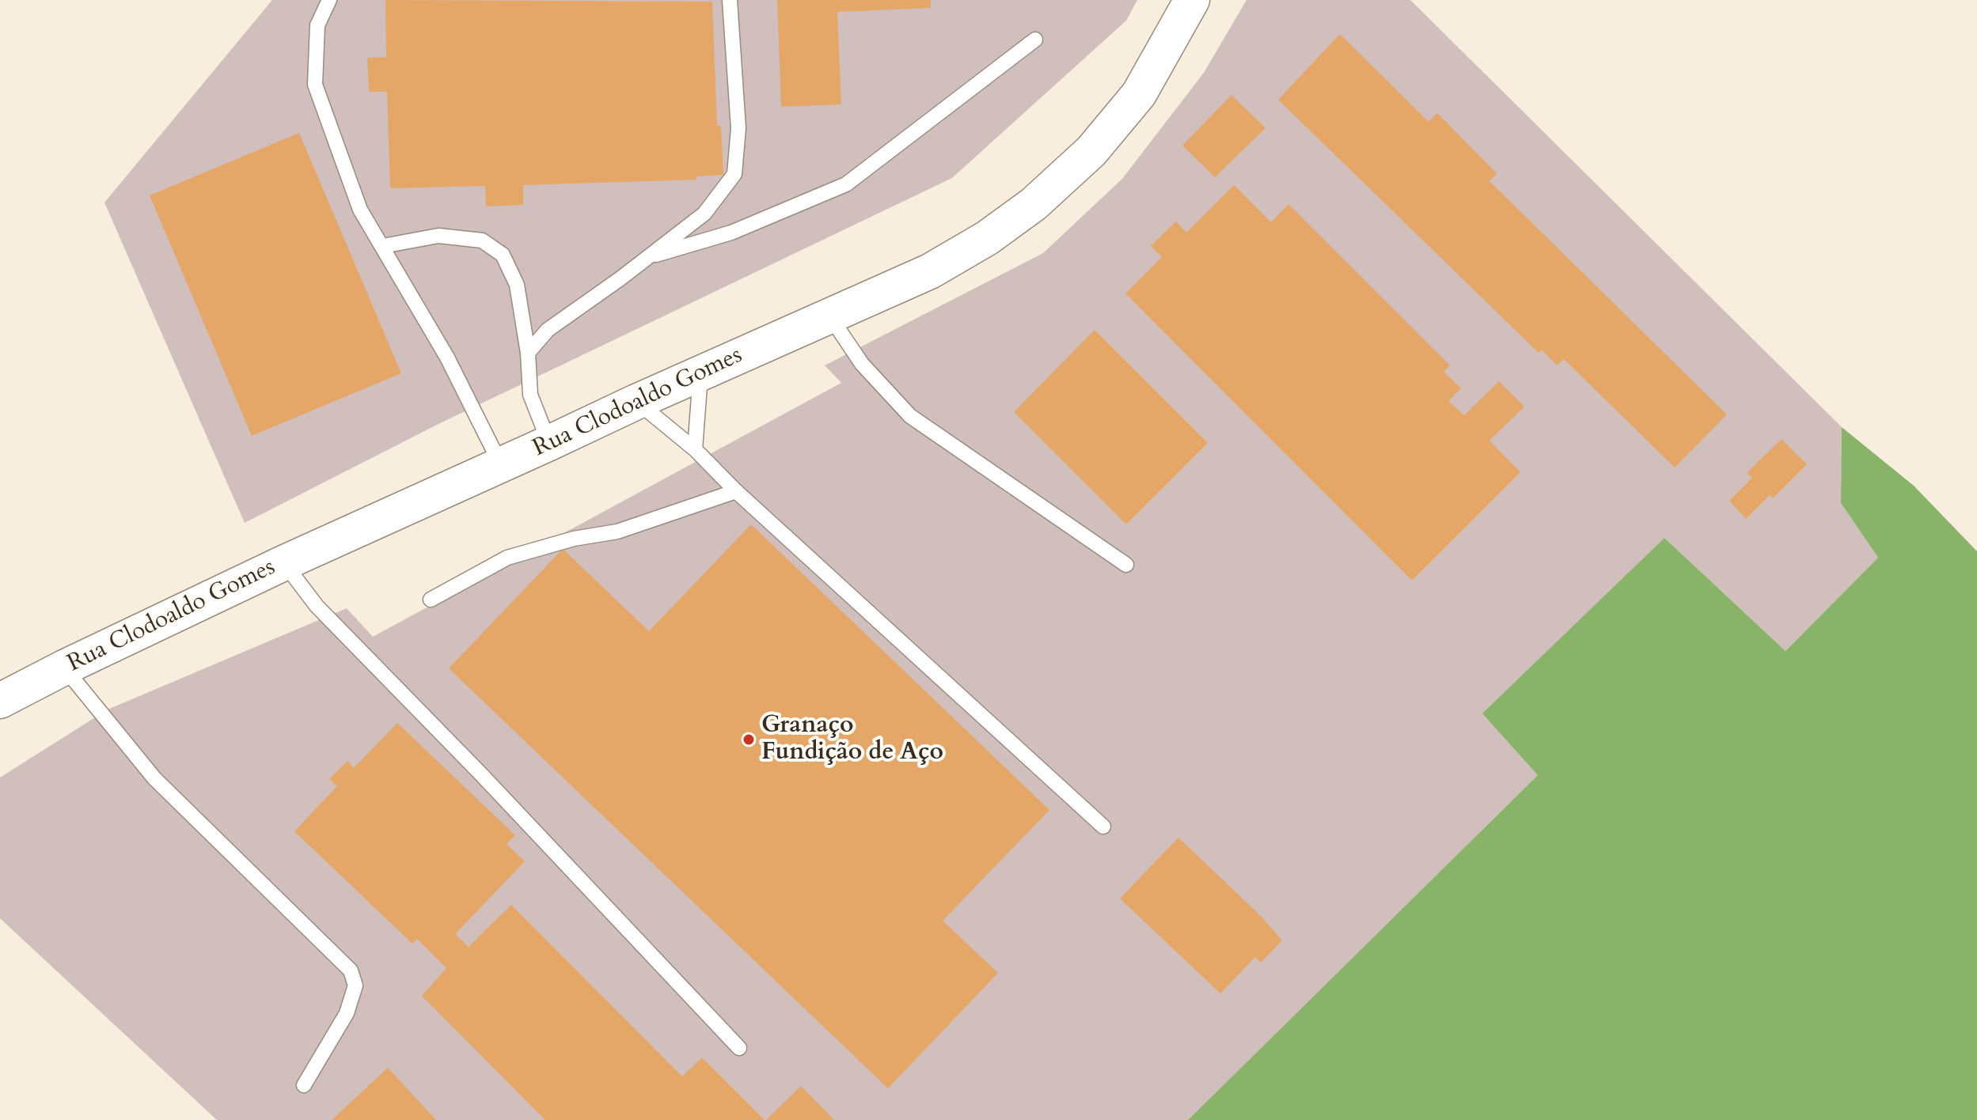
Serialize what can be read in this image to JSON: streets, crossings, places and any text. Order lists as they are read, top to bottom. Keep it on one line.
{"streets":{"main road":["Rua Clodoaldo Gomes"]},"places":["Granaço Fundição de Aço"]}
